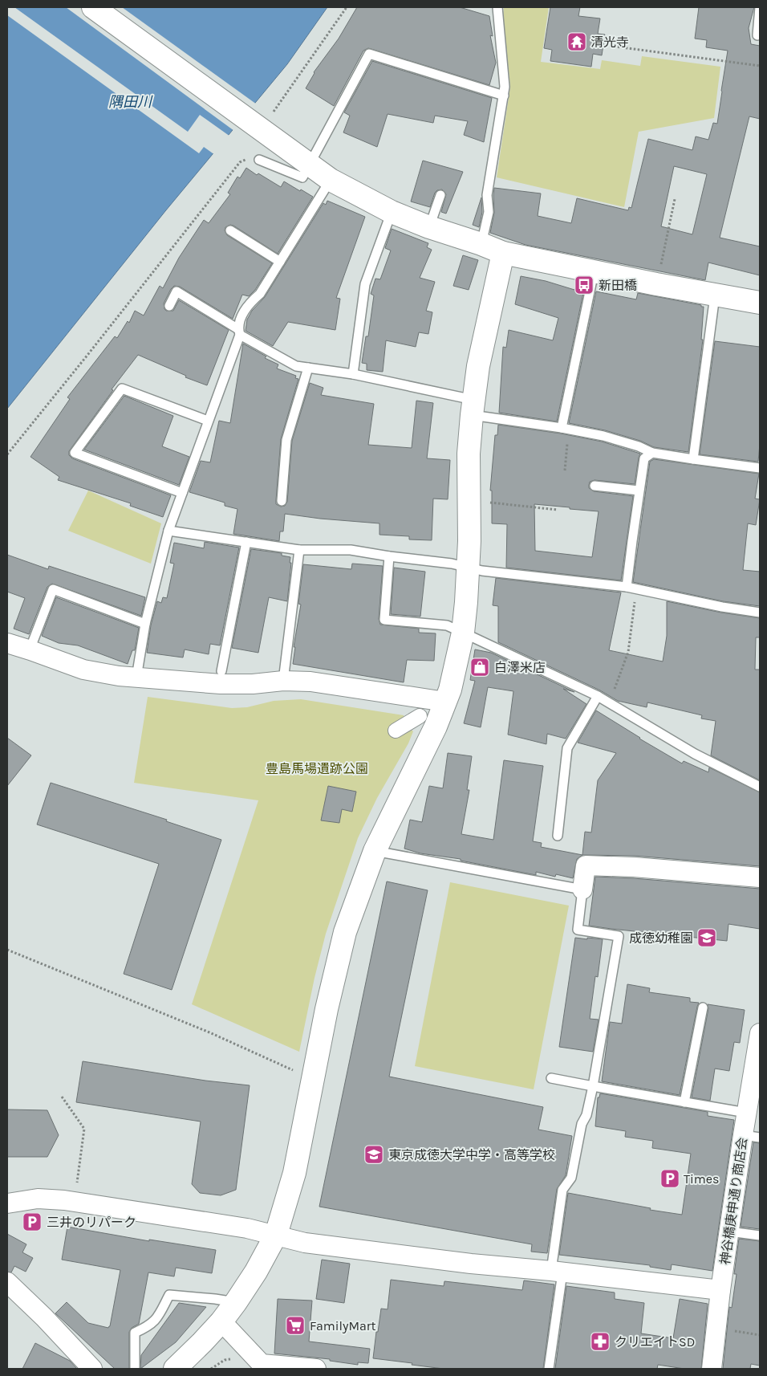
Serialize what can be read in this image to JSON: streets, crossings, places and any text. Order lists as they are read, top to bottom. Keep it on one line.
{"streets":{"street":["神谷橋庚申通り商店会"]},"water":["隅田川"],"parks":["豊島馬場遺跡公園"],"places":{"temple":["清光寺"],"bus stop":["新田橋"],"shop":["白澤米店"],"school or university":["成徳幼稚園","東京成徳大学中学・高等学校"],"parking":["Times","三井のリパーク"],"supermarket":["FamilyMart"],"pharmacy":["クリエイトSD"]}}
